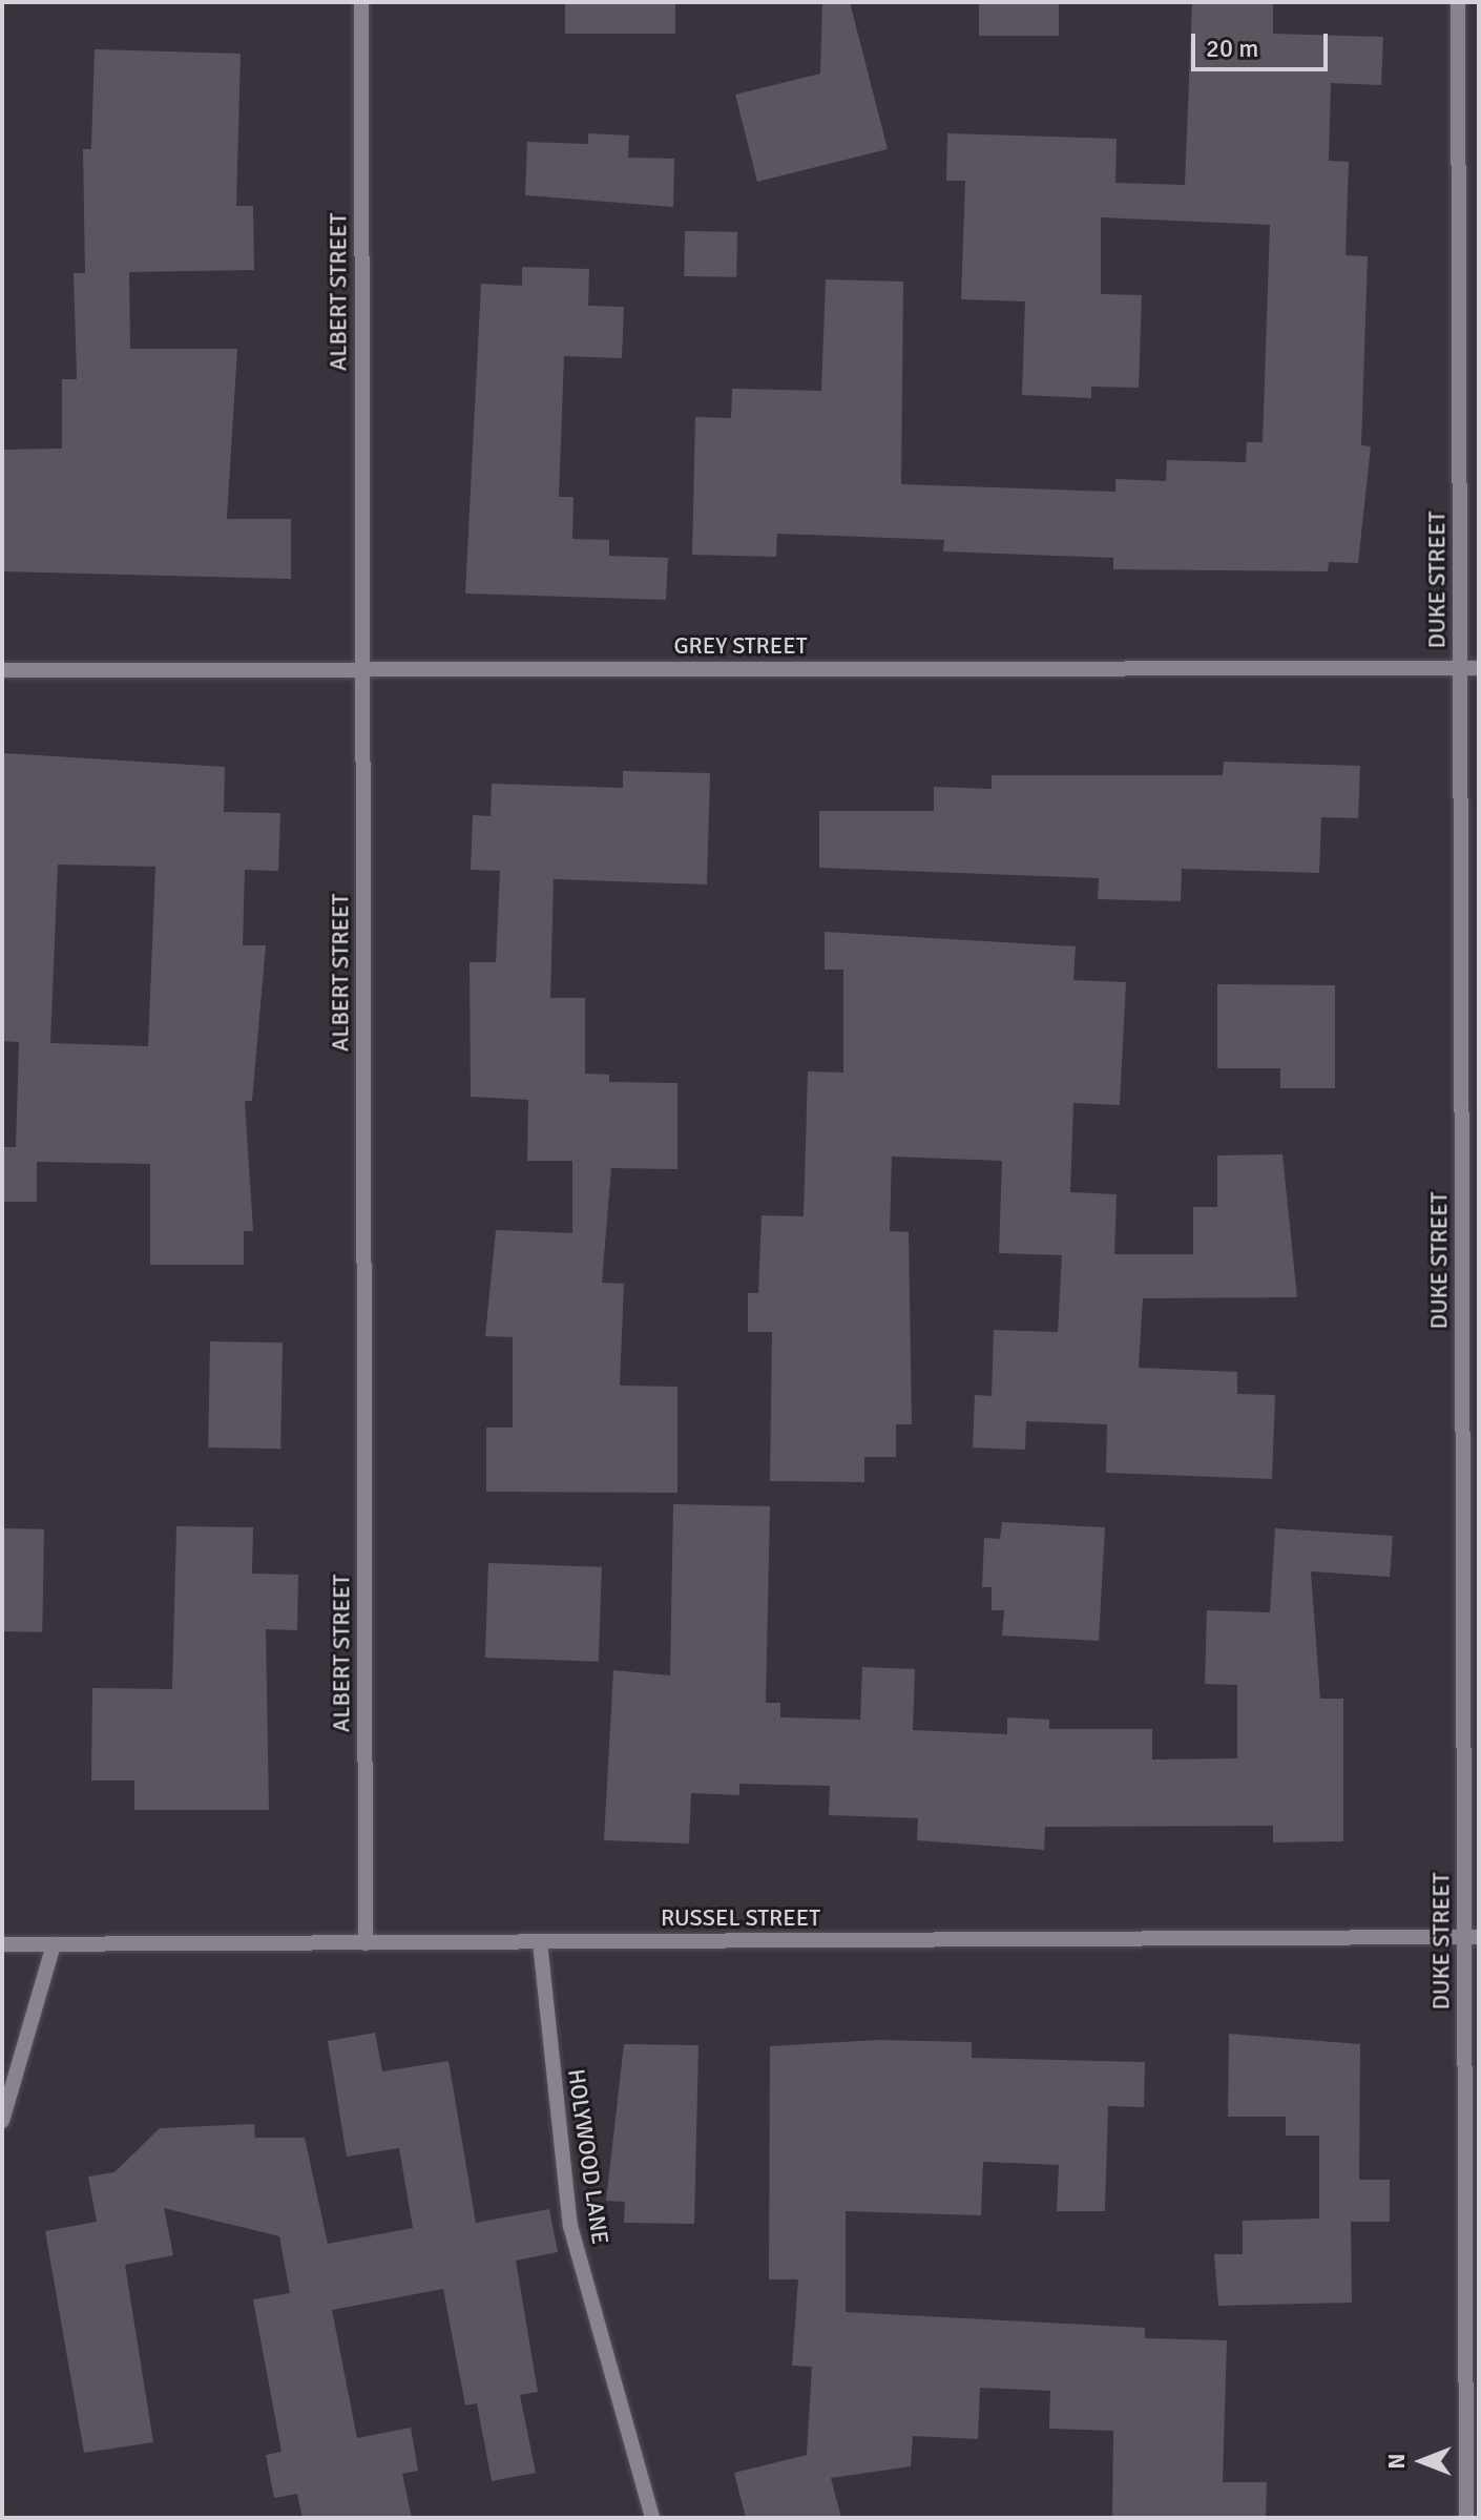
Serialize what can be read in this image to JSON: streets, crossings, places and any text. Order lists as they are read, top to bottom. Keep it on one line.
{"streets":{"street":["ALBERT STREET","DUKE STREET","GREY STREET","RUSSEL STREET","HOLYWOOD LANE"]},"crossings":[["ALBERT STREET","GREY STREET"],["ALBERT STREET","RUSSEL STREET"],["DUKE STREET","GREY STREET"],["DUKE STREET","RUSSEL STREET"],["RUSSEL STREET","HOLYWOOD LANE"]],"scale_bar":"20 m","north":"left"}
